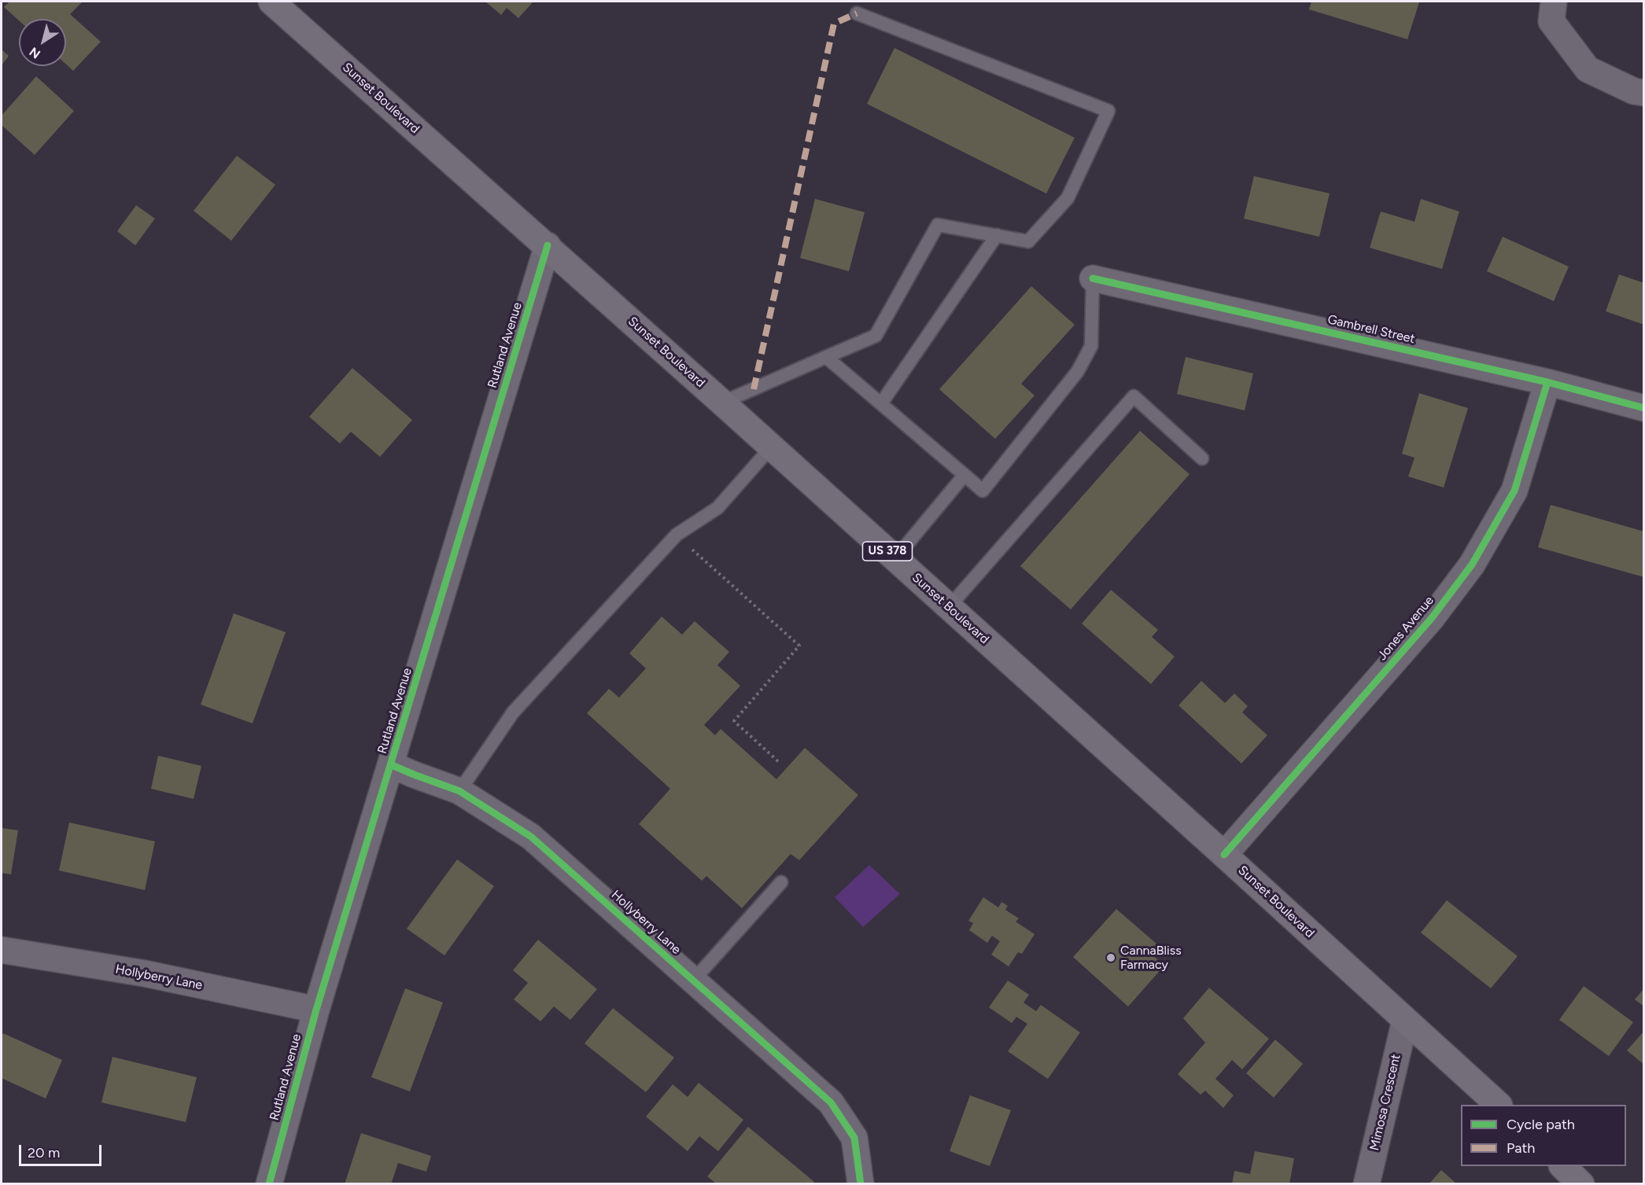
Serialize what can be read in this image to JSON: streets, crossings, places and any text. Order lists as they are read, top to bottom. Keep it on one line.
{"streets":{"main road":["Sunset Boulevard","US 378"],"street":["Gambrell Street","Rutland Avenue","Jones Avenue","Hollyberry Lane","Mimosa Crescent"]},"crossings":[["Sunset Boulevard","Rutland Avenue"],["Sunset Boulevard","Jones Avenue"],["Sunset Boulevard","Mimosa Crescent"],["Gambrell Street","Jones Avenue"],["Rutland Avenue","Hollyberry Lane"]],"places":["CannaBliss Farmacy"],"legend":["Cycle path","Path"],"scale_bar":"20 m","north":"bottom left"}
